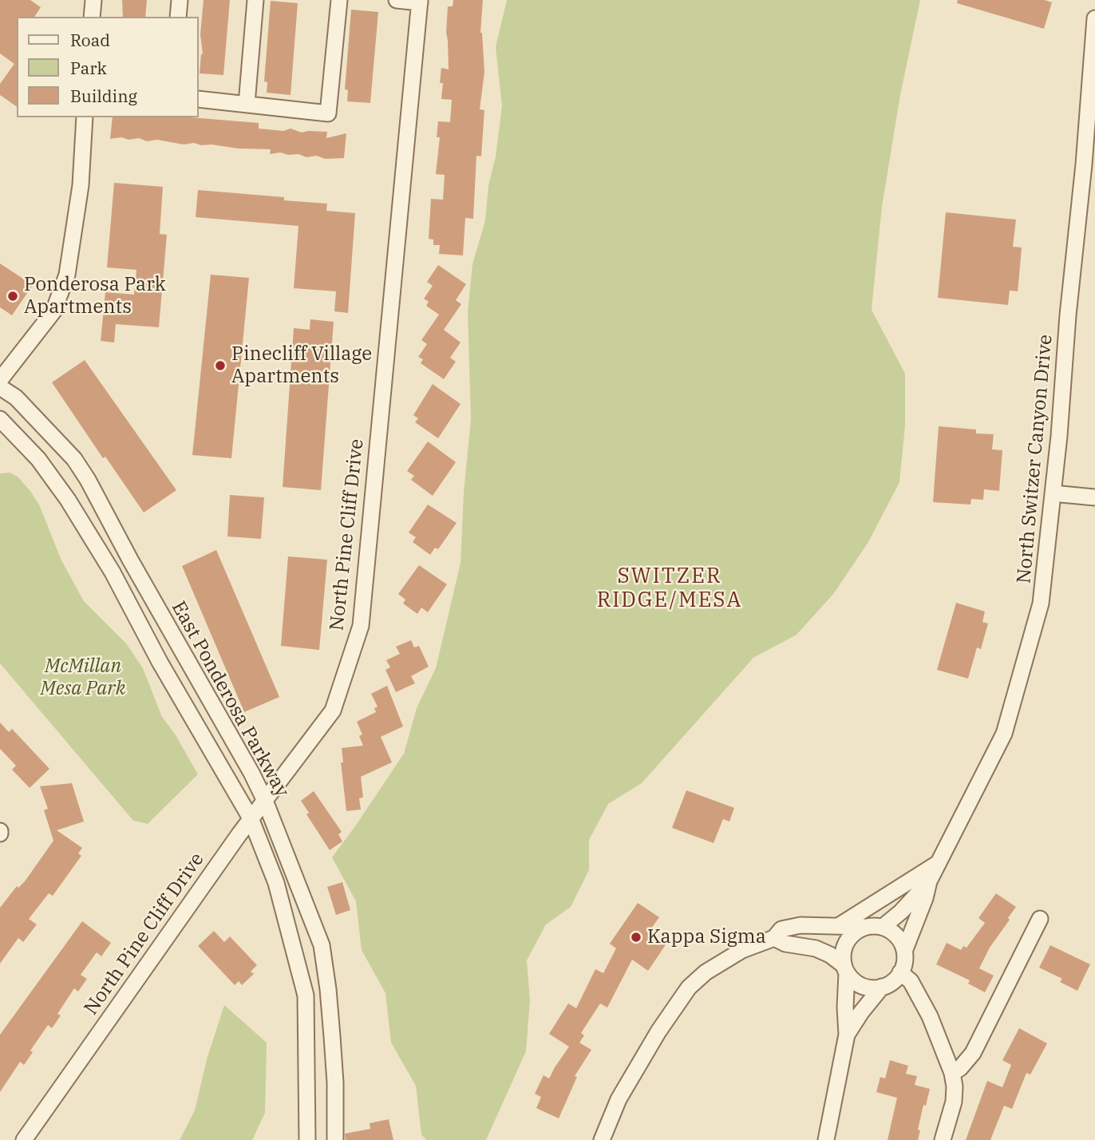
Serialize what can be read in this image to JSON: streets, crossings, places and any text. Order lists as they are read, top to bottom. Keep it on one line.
{"streets":{"street":["North Switzer Canyon Drive","North Pine Cliff Drive","East Ponderosa Parkway"]},"crossings":[["North Pine Cliff Drive","East Ponderosa Parkway"]],"districts":["SWITZER RIDGE/MESA"],"parks":["McMillan Mesa Park"],"places":["Ponderosa Park Apartments","Pinecliff Village Apartments","Kappa Sigma"],"legend":["Road","Park","Building"]}
